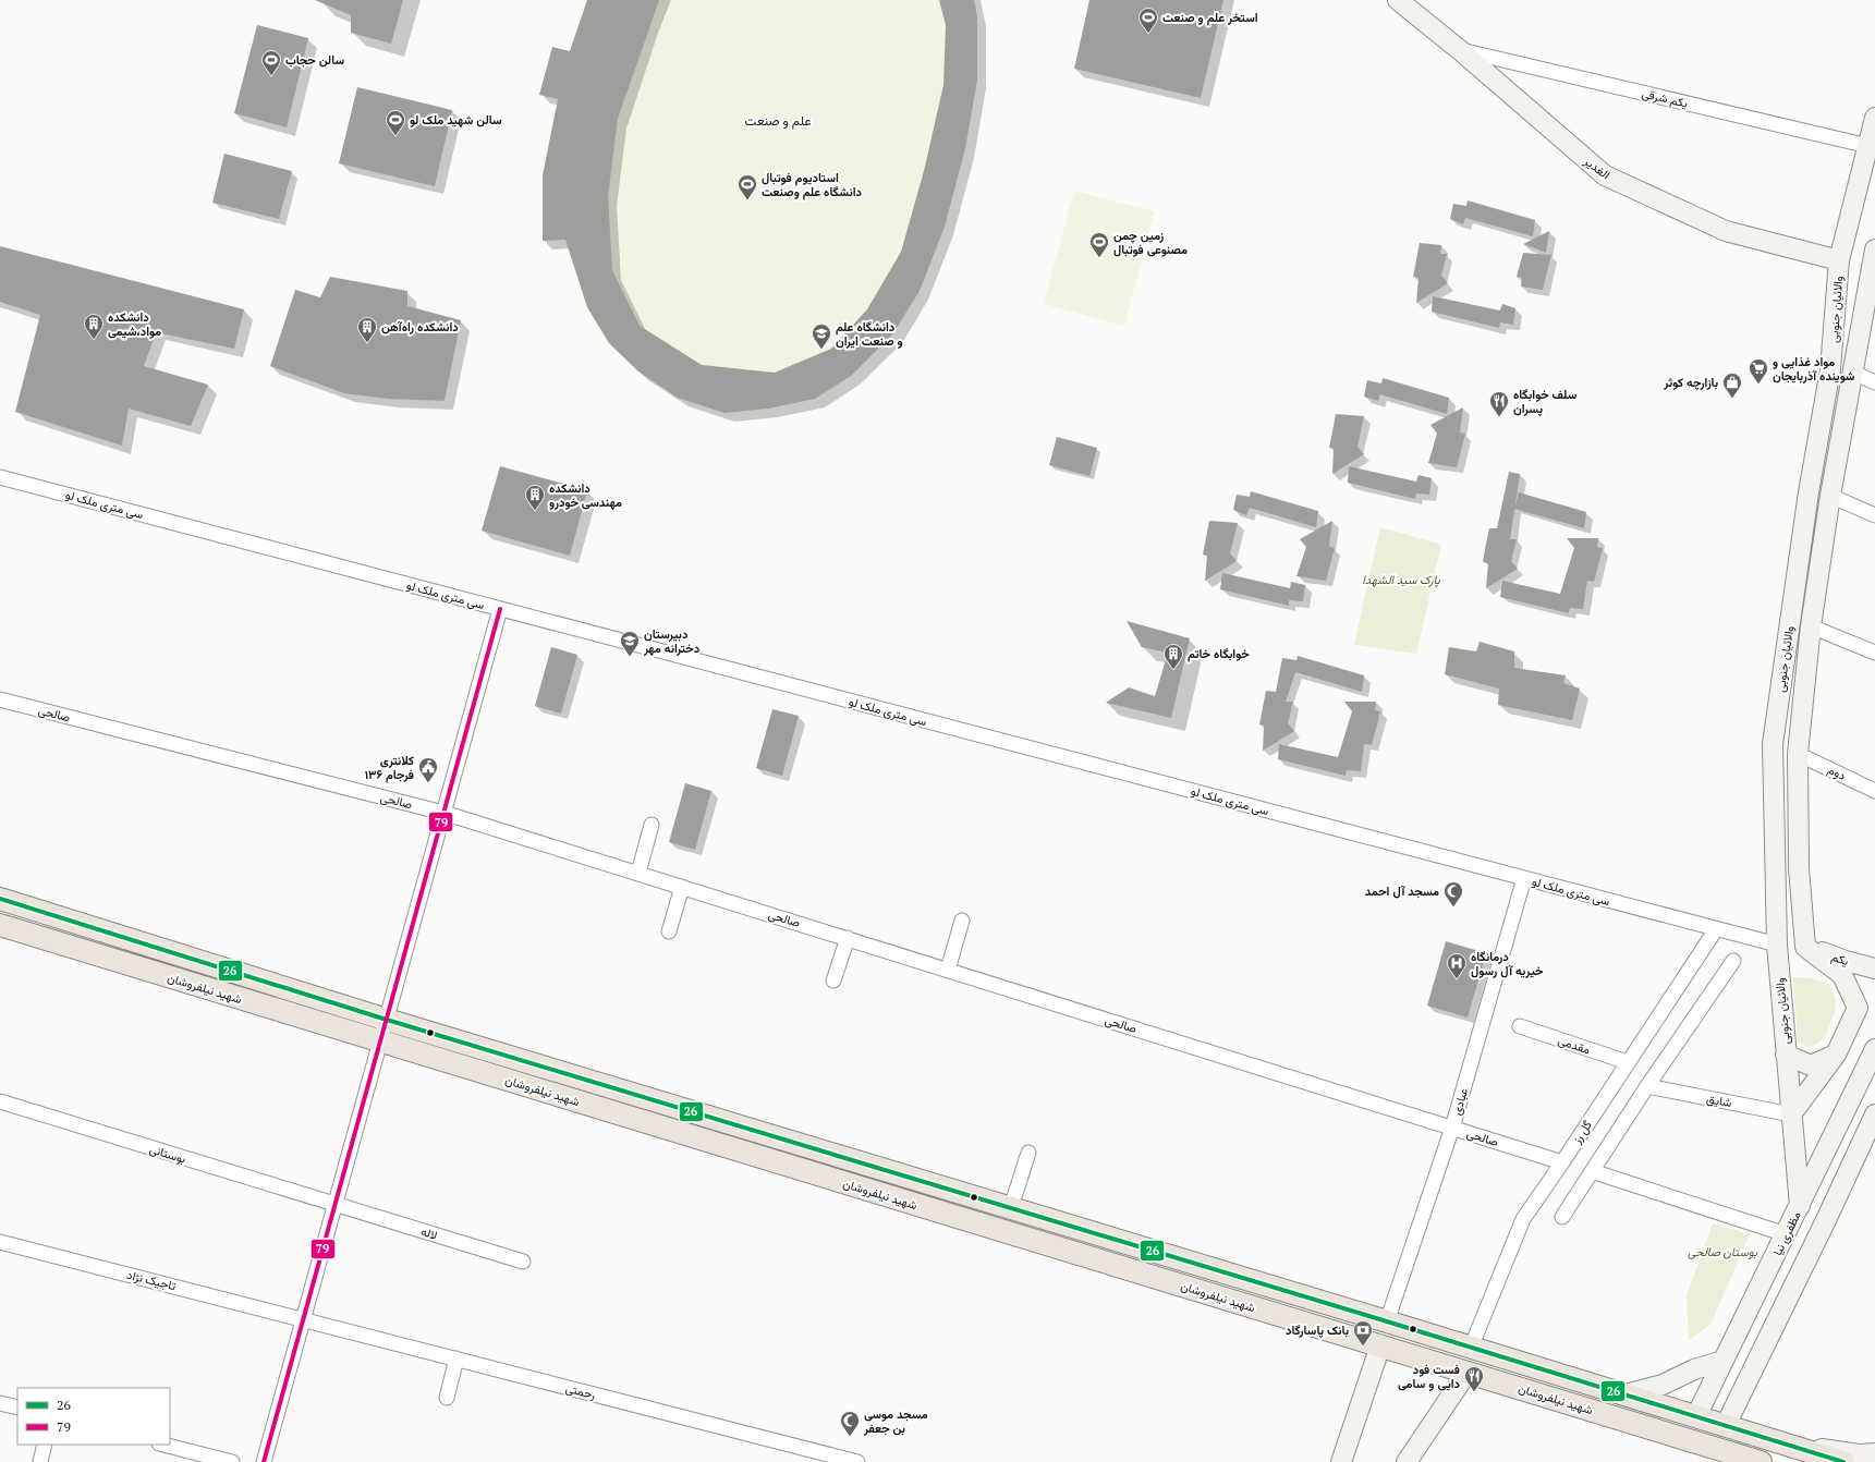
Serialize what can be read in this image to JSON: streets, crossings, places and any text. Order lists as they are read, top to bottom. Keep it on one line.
{"streets":{"main road":["الغدیر","والائیان جنوبی","یکم","شهید نیلفروشان","مظفری نیا"],"street":["یکم شرقی","سی متری ملک لو","صالحی","دوم","مقدمی","شایق","عبادی","گل رز","بوستانی","لاله","تاجیک نژاد","رحمتی"]},"crossings":[["یکم شرقی","الغدیر"],["یکم شرقی","والائیان جنوبی"],["الغدیر","والائیان جنوبی"],["والائیان جنوبی","سی متری ملک لو"],["والائیان جنوبی","دوم"],["والائیان جنوبی","یکم"],["والائیان جنوبی","شایق"],["والائیان جنوبی","مظفری نیا"],["سی متری ملک لو","عبادی"],["سی متری ملک لو","گل رز"],["صالحی","عبادی"],["صالحی","گل رز"],["شهید نیلفروشان","عبادی"],["شهید نیلفروشان","گل رز"],["شهید نیلفروشان","مظفری نیا"],["مقدمی","گل رز"],["بوستانی","لاله"],["تاجیک نژاد","رحمتی"]],"districts":["علم و صنعت"],"parks":["پارک سید الشهدا","بوستان صالحی"],"places":{"sports":["استخر علم و صنعت","سالن حجاب","سالن شهید ملک لو","استادیوم فوتبال دانشگاه علم وصنعت","زمین چمن مصنوعی فوتبال"],"building":["دانشکده مواد،شیمی","دانشکده راه‌آهن","دانشکده مهندسی خودرو","خوابگاه خاتم"],"school or university":["دانشگاه علم و صنعت ایران","دبیرستان دخترانه مهر"],"supermarket":["مواد غذایی و شوینده آذربایجان"],"shop":["بازارچه کوثر"],"restaurant":["سلف خوابگاه پسران","فست فود دایی و سامی"],"public building":["کلانتری ۱۳۶ فرجام"],"mosque":["مسجد آل احمد","مسجد موسی بن جعفر"],"hospital":["درمانگاه خیریه آل رسول"],"bank":["بانک پاسارگاد"]},"lines":["transit line 79","transit line 26"],"legend":["26","79"]}
